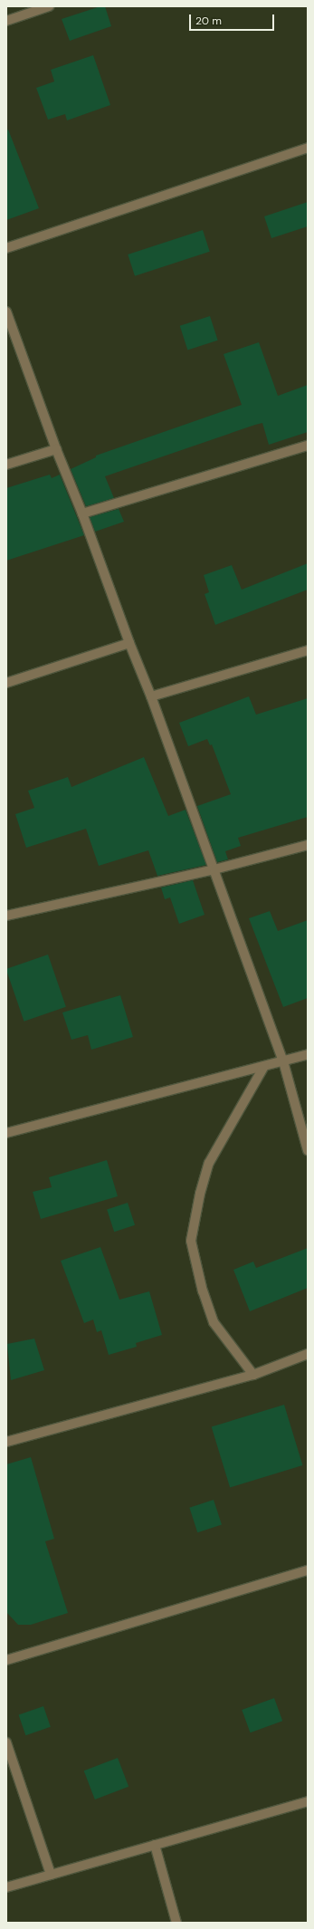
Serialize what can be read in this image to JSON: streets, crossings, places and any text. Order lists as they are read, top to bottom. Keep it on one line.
{"scale_bar":"20 m"}
